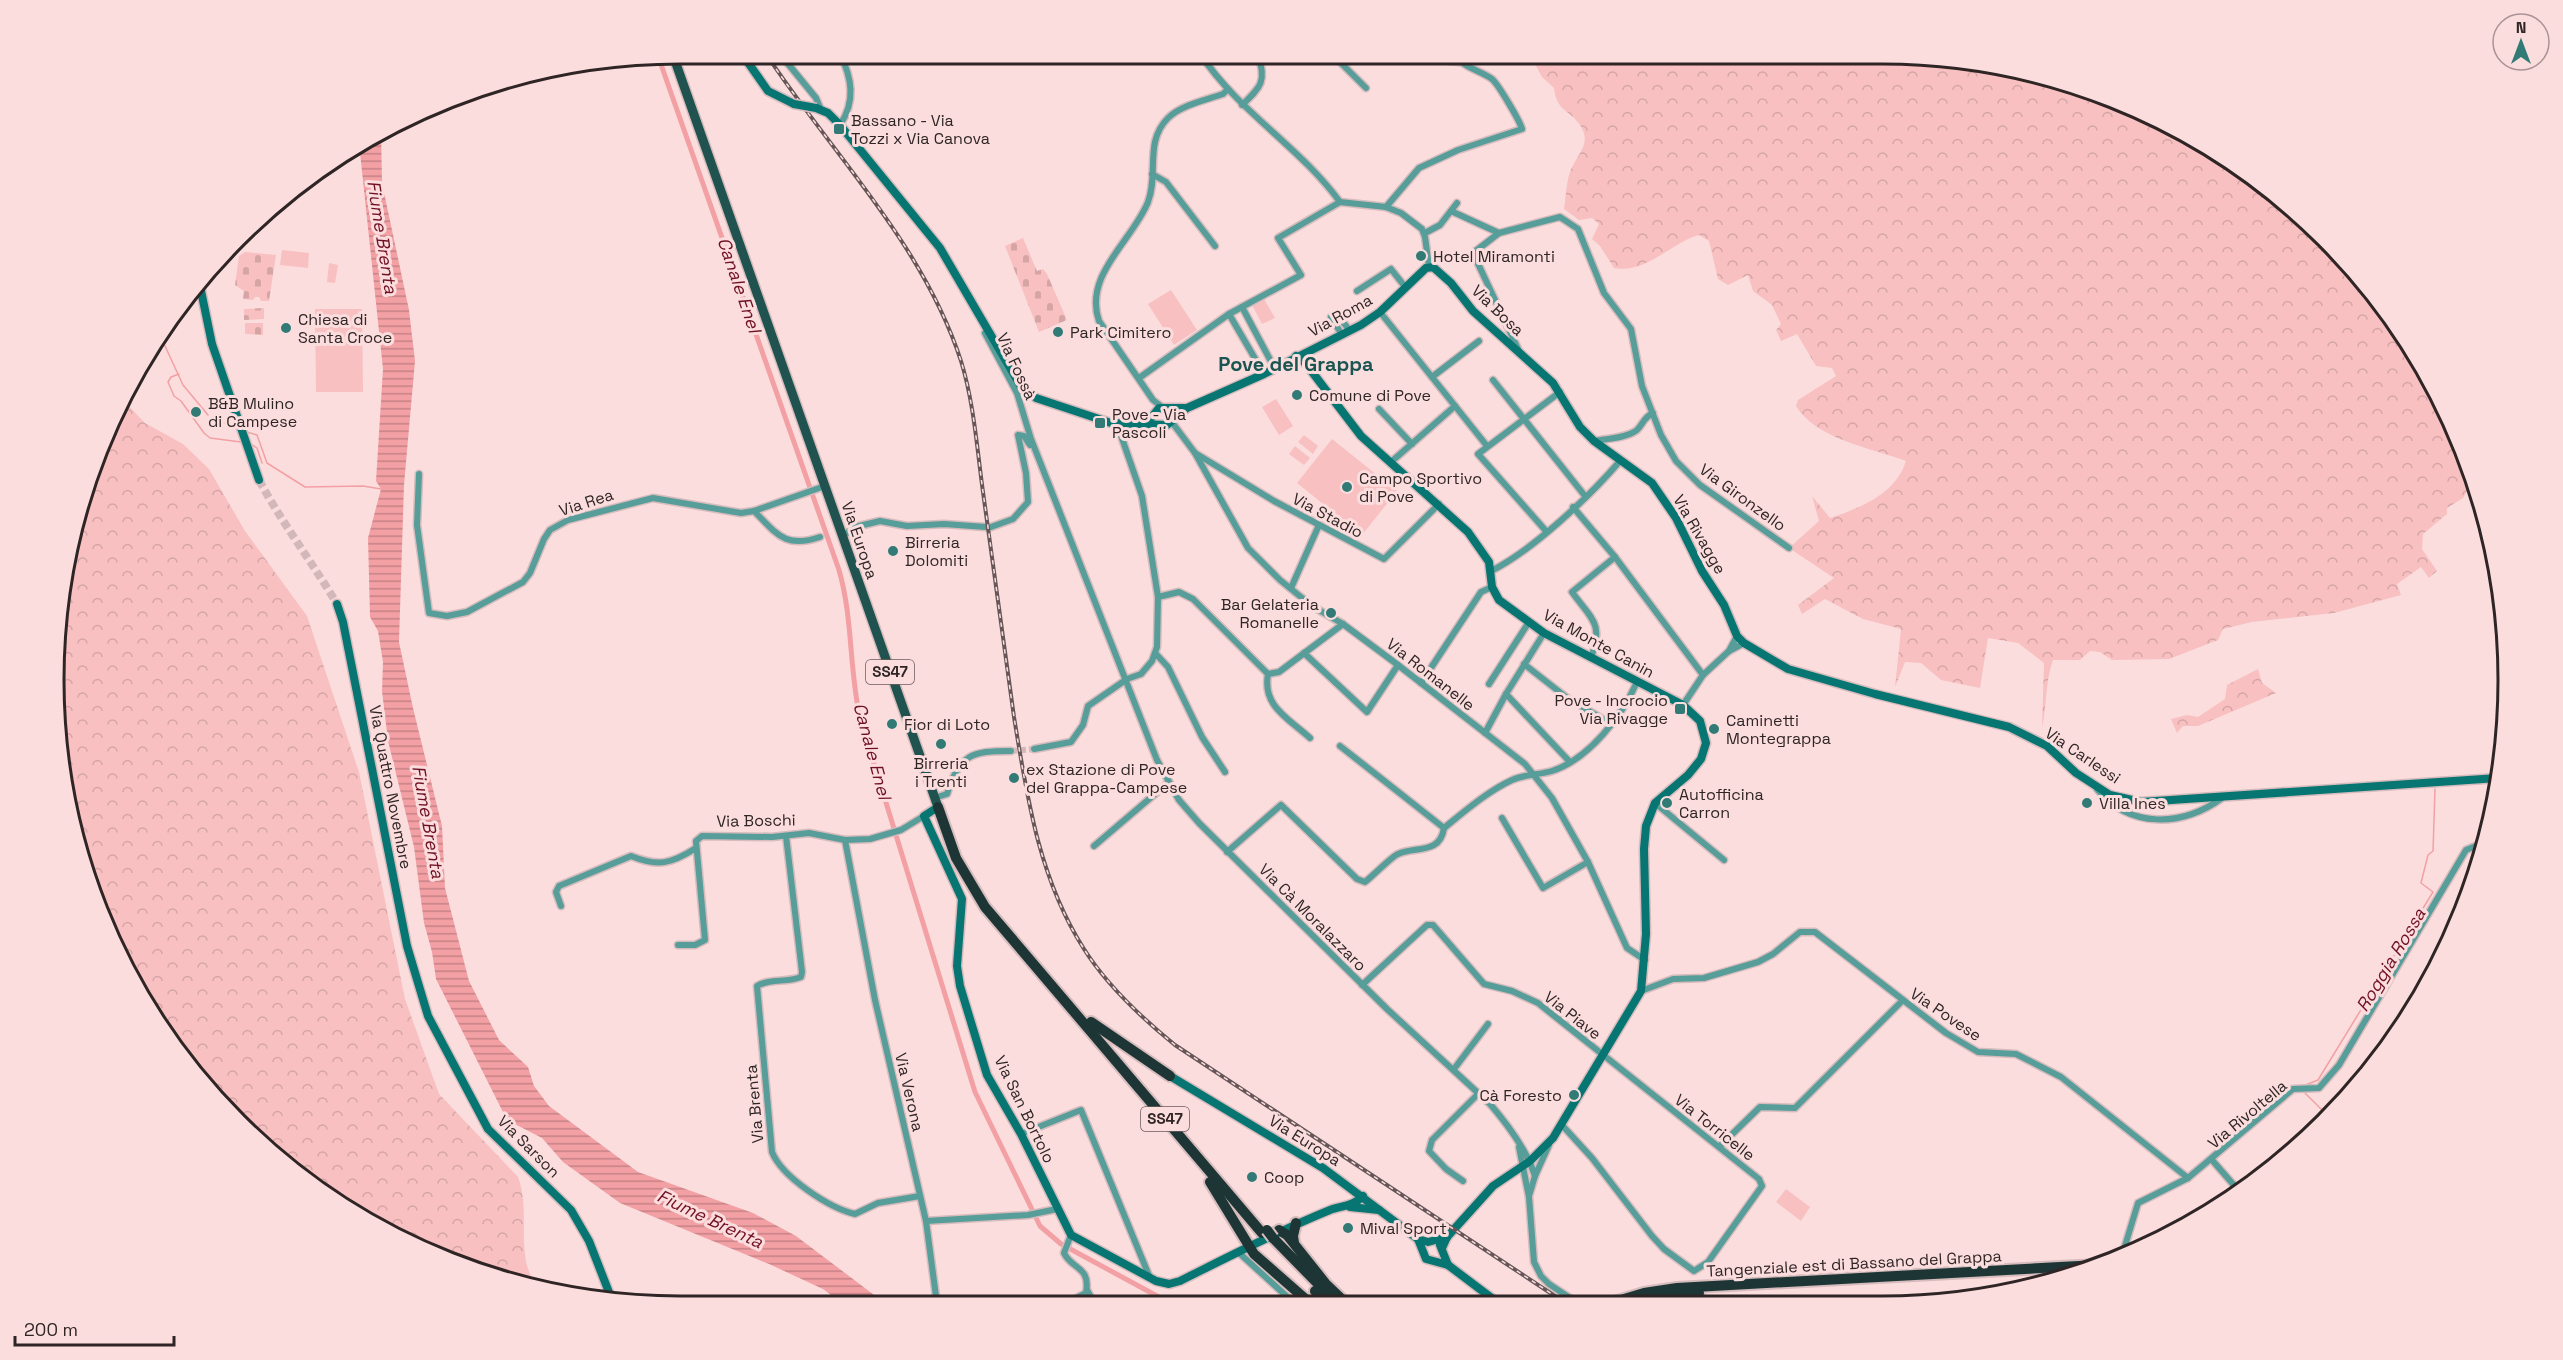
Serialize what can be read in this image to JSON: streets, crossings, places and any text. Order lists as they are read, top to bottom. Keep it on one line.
{"streets":{"highway":["Via Europa","SS47","Tangenziale est di Bassano del Grappa"],"street":["Via Bosa","Via Roma","Via Fossà","Via Gironzello","Via Rea","Via Stadio","Via Rivagge","Via Monte Canin","Via Romanelle","Via Carlessi","Via Quattro Novembre","Via Boschi","Via Cà Moralazzaro","Via Povese","Via Piave","Via Verona","Via Brenta","Via San Bortolo","Via Rivoltella","Via Torricelle","Via Sarson"]},"crossings":[["Via Bosa","Via Roma"],["Via Bosa","Via Gironzello"],["Via Bosa","Via Rivagge"],["Via Roma","Via Fossà"],["Via Roma","Via Romanelle"],["Via Fossà","Via Cà Moralazzaro"],["Via Rea","Via Europa"],["Via Stadio","Via Romanelle"],["Via Rivagge","Via Carlessi"],["Via Europa","SS47"],["Via Europa","Via Boschi"],["Via Quattro Novembre","Via Sarson"],["Via Boschi","Via Verona"],["Via Boschi","Via Brenta"],["Via Boschi","Via San Bortolo"],["Via Cà Moralazzaro","Via Piave"],["Via Povese","Via Rivoltella"],["Via Piave","Via Torricelle"],["Via Verona","Via Brenta"]],"districts":["Pove del Grappa"],"water":["Fiume Brenta","Canale Enel","Roggia Rossa"],"places":{"transit":["Bassano - Via Tozzi x Via Canova","Pove - Via Pascoli","Pove - Incrocio Via Rivagge"],"other":["Hotel Miramonti","Chiesa di Santa Croce","Park Cimitero","Comune di Pove","B&B Mulino di Campese","Campo Sportivo di Pove","Birreria Dolomiti","Bar Gelateria Romanelle","Fior di Loto","Caminetti Montegrappa","Birreria i Trenti","ex Stazione di Pove del Grappa-Campese","Autofficina Carron","Villa Ines","Cà Foresto","Coop","Mival Sport"]},"scale_bar":"200 m","north":"top"}
